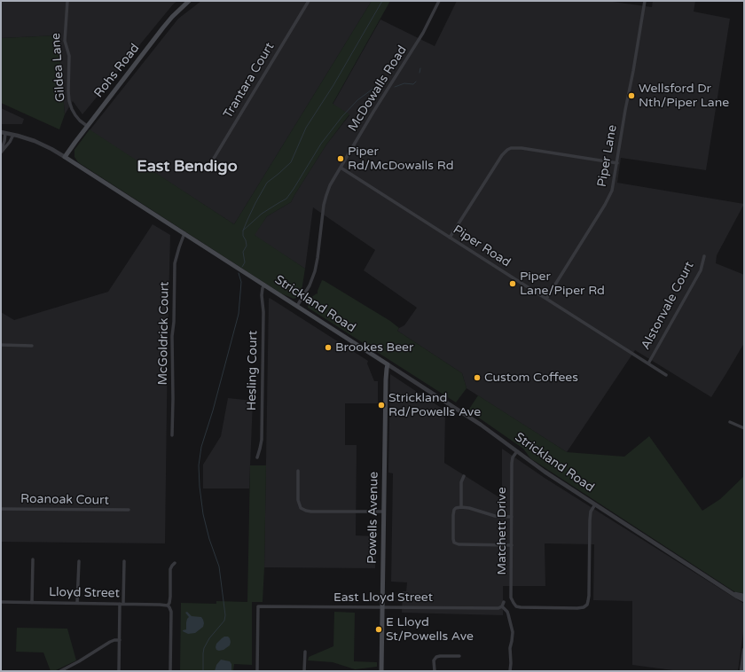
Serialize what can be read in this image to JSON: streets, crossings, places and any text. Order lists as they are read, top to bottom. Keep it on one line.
{"streets":{"main road":["Rohs Road","Strickland Road","Powells Avenue"],"street":["Gildea Lane","Trantara Court","McDowalls Road","Piper Lane","Piper Road","Alstonvale Court","McGoldrick Court","Hesling Court","Roanoak Court","Matchett Drive","Lloyd Street","East Lloyd Street"]},"crossings":[["Gildea Lane","Rohs Road"],["Rohs Road","Strickland Road"],["McDowalls Road","Piper Road"],["McDowalls Road","Strickland Road"],["Piper Lane","Piper Road"],["Piper Road","Alstonvale Court"],["Strickland Road","McGoldrick Court"],["Strickland Road","Hesling Court"],["Strickland Road","Powells Avenue"],["Strickland Road","Matchett Drive"],["Powells Avenue","East Lloyd Street"]],"districts":["East Bendigo"],"places":["Wellsford Dr Nth/Piper Lane","Piper Rd/McDowalls Rd","Piper Lane/Piper Rd","Brookes Beer","Custom Coffees","Strickland Rd/Powells Ave","E Lloyd St/Powells Ave"]}
